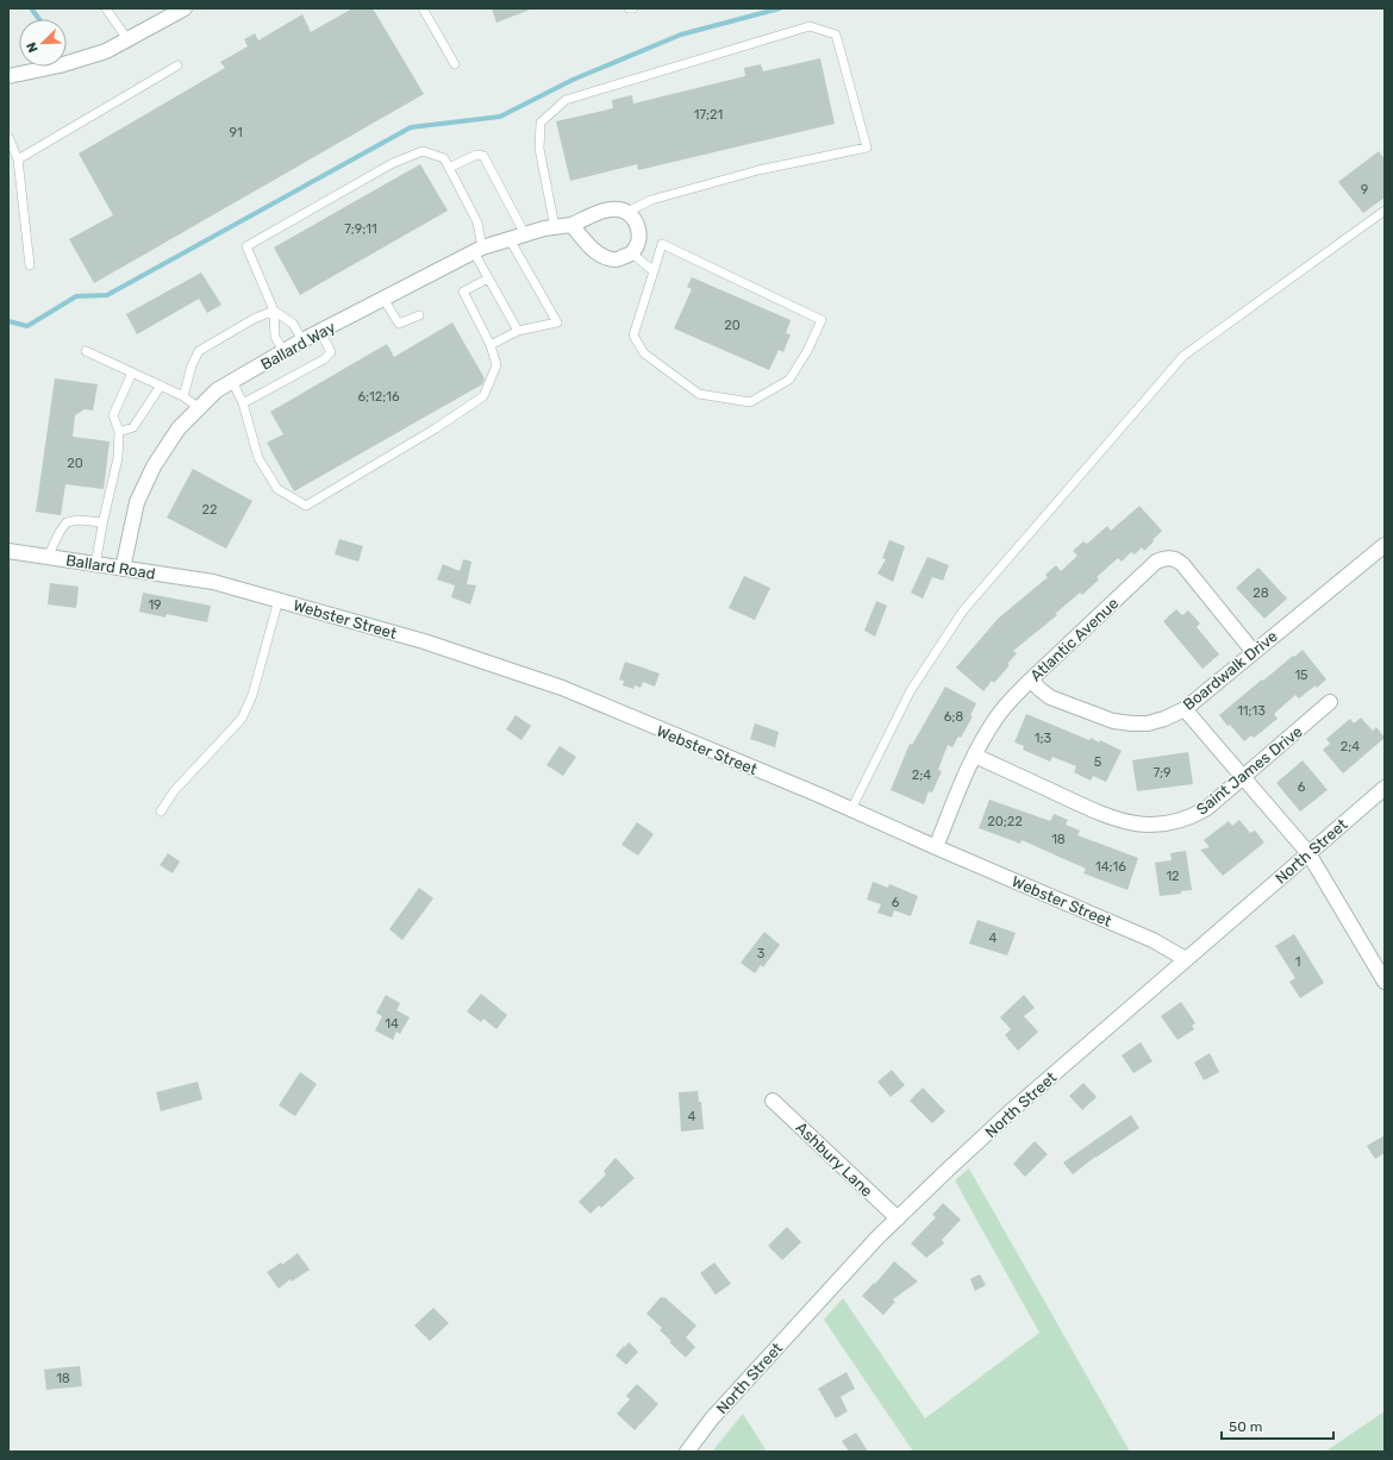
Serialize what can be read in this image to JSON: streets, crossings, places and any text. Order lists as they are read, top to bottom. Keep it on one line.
{"streets":{"street":["Ballard Way","Ballard Road","Webster Street","Atlantic Avenue","Boardwalk Drive","Saint James Drive","North Street","Ashbury Lane"]},"crossings":[["Ballard Way","Ballard Road"],["Ballard Road","Webster Street"],["Webster Street","Atlantic Avenue"],["Webster Street","North Street"],["Atlantic Avenue","Boardwalk Drive"],["Atlantic Avenue","Saint James Drive"],["North Street","Ashbury Lane"]],"house_numbers":["17;21","91","9","7;9;11","20","6;12;16","20","22","28","19","15","11;13","6;8","1;3","2;4","5","7;9","2;4","6","20;22","18","14;16","12","6","4","3","1","14","4","18"],"scale_bar":"50 m","north":"bottom left"}
